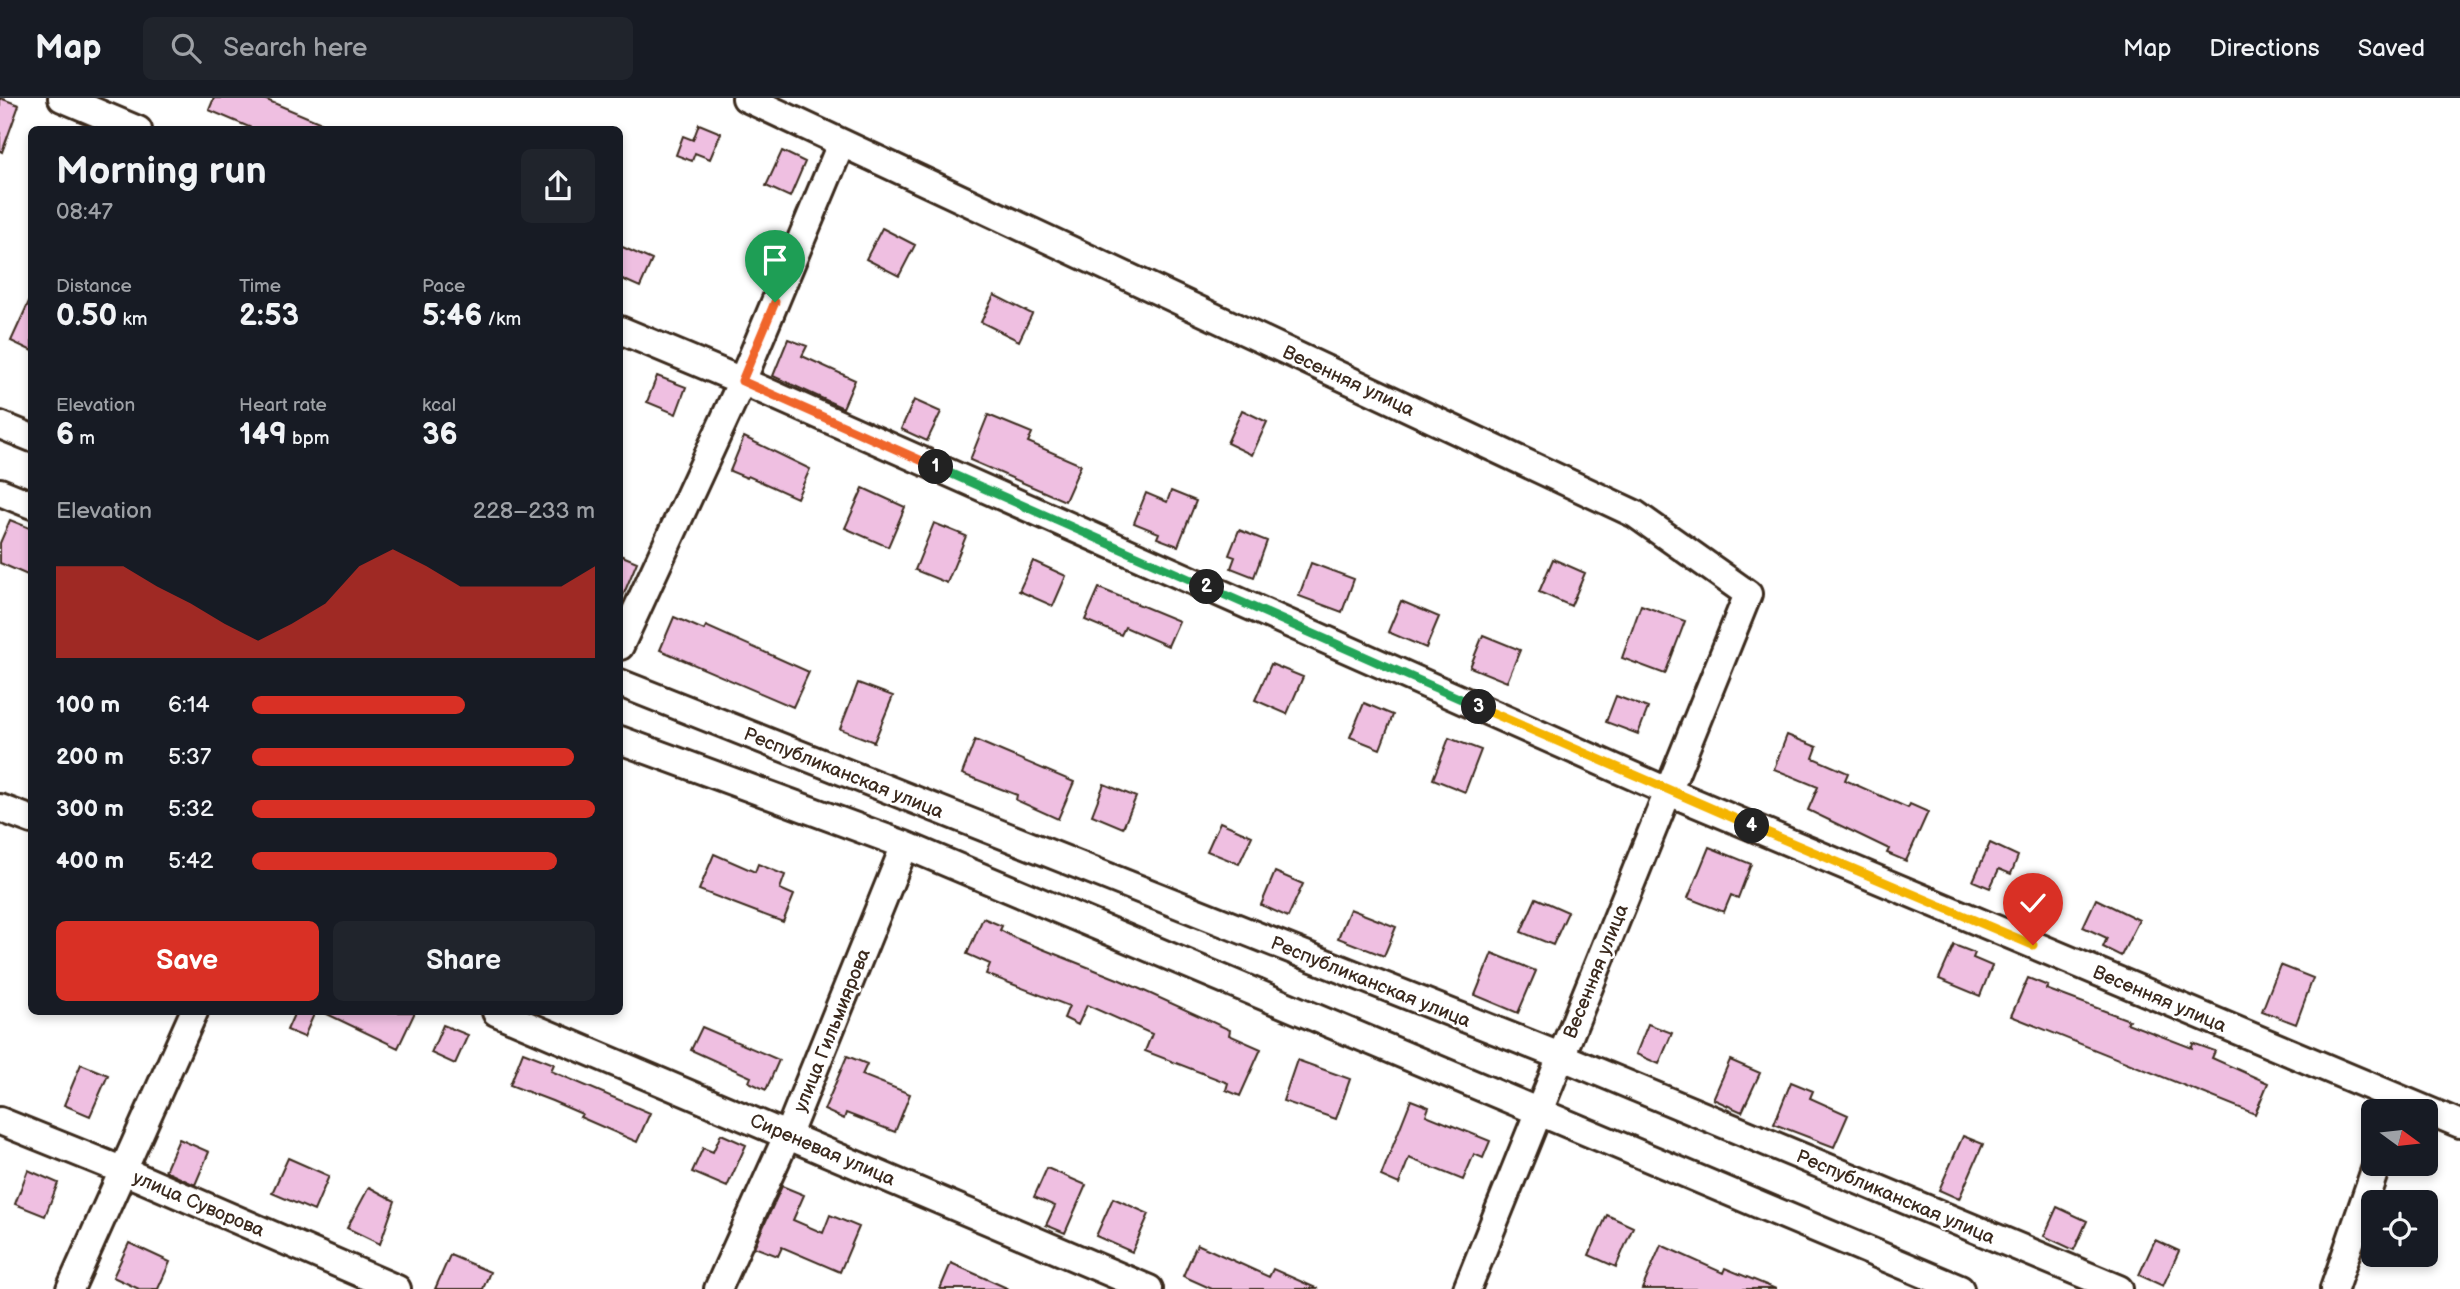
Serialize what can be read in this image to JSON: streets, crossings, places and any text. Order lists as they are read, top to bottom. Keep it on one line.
{"streets":{"street":["Весенняя улица","Республиканская улица","улица Гильмиярова","Сиреневая улица","улица Суворова"]},"crossings":[["Весенняя улица","Республиканская улица"],["улица Гильмиярова","Сиреневая улица"]],"north":"right","page":{"header":"Map","search":"Search here","nav":["Map","Directions","Saved"],"heading":["Morning run","08:47"],"stats":[["Distance","0.50 km"],["Time","2:53"],["Pace","5:46 /km"],["Elevation","6 m"],["Heart rate","149 bpm"],["kcal","36"]],"pins":["1","2","3","4"],"chart":["Elevation","228–233 m"],"list":[{"name":"100 m","note":"6:14"},{"name":"200 m","note":"5:37"},{"name":"300 m","note":"5:32"},{"name":"400 m","note":"5:42"}],"buttons":["Save","Share"]}}
